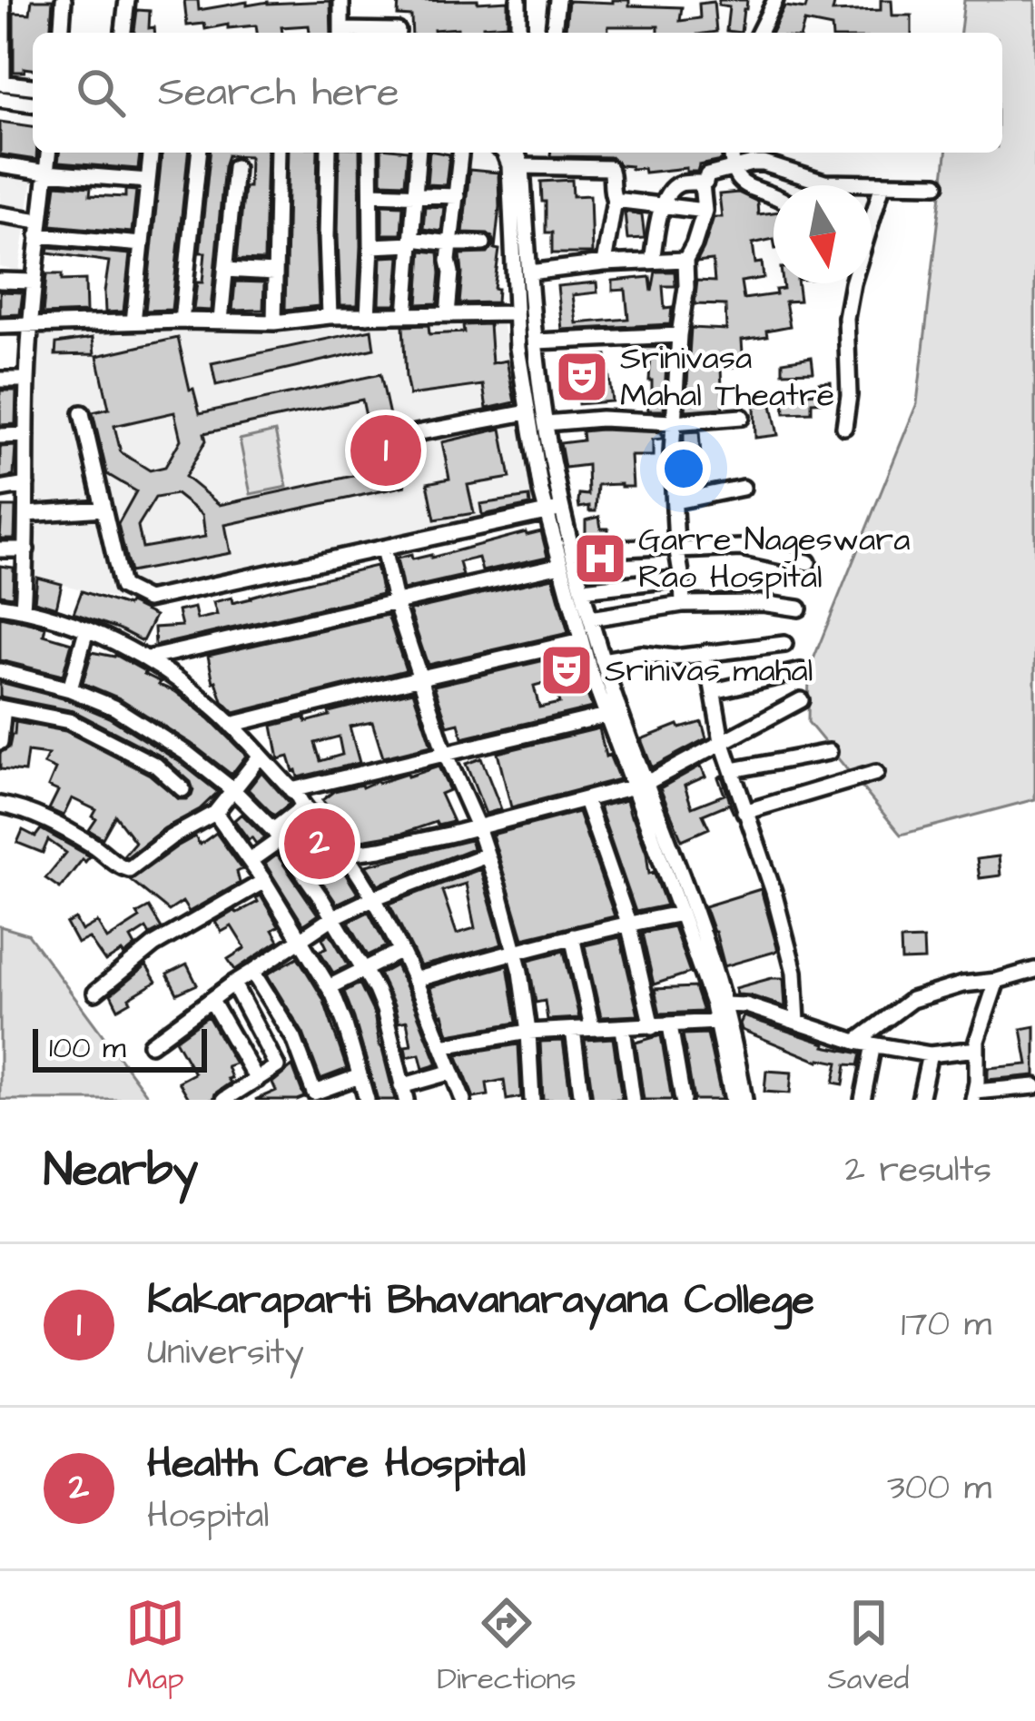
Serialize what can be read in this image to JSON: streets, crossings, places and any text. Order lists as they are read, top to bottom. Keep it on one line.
{"places":{"theatre":["Srinivasa Mahal Theatre","Srinivas mahal"],"hospital":["Garre Nageswara Rao Hospital"]},"scale_bar":"100 m","north":"bottom","page":{"search":"Search here","pins":["1","2"],"scale":"100 m","heading":["Nearby","2 results"],"list":[{"mark":"1","name":"Kakaraparti Bhavanarayana College","note":"University","value":"170 m"},{"mark":"2","name":"Health Care Hospital","note":"Hospital","value":"300 m"}],"nav":["Map","Directions","Saved"]}}
